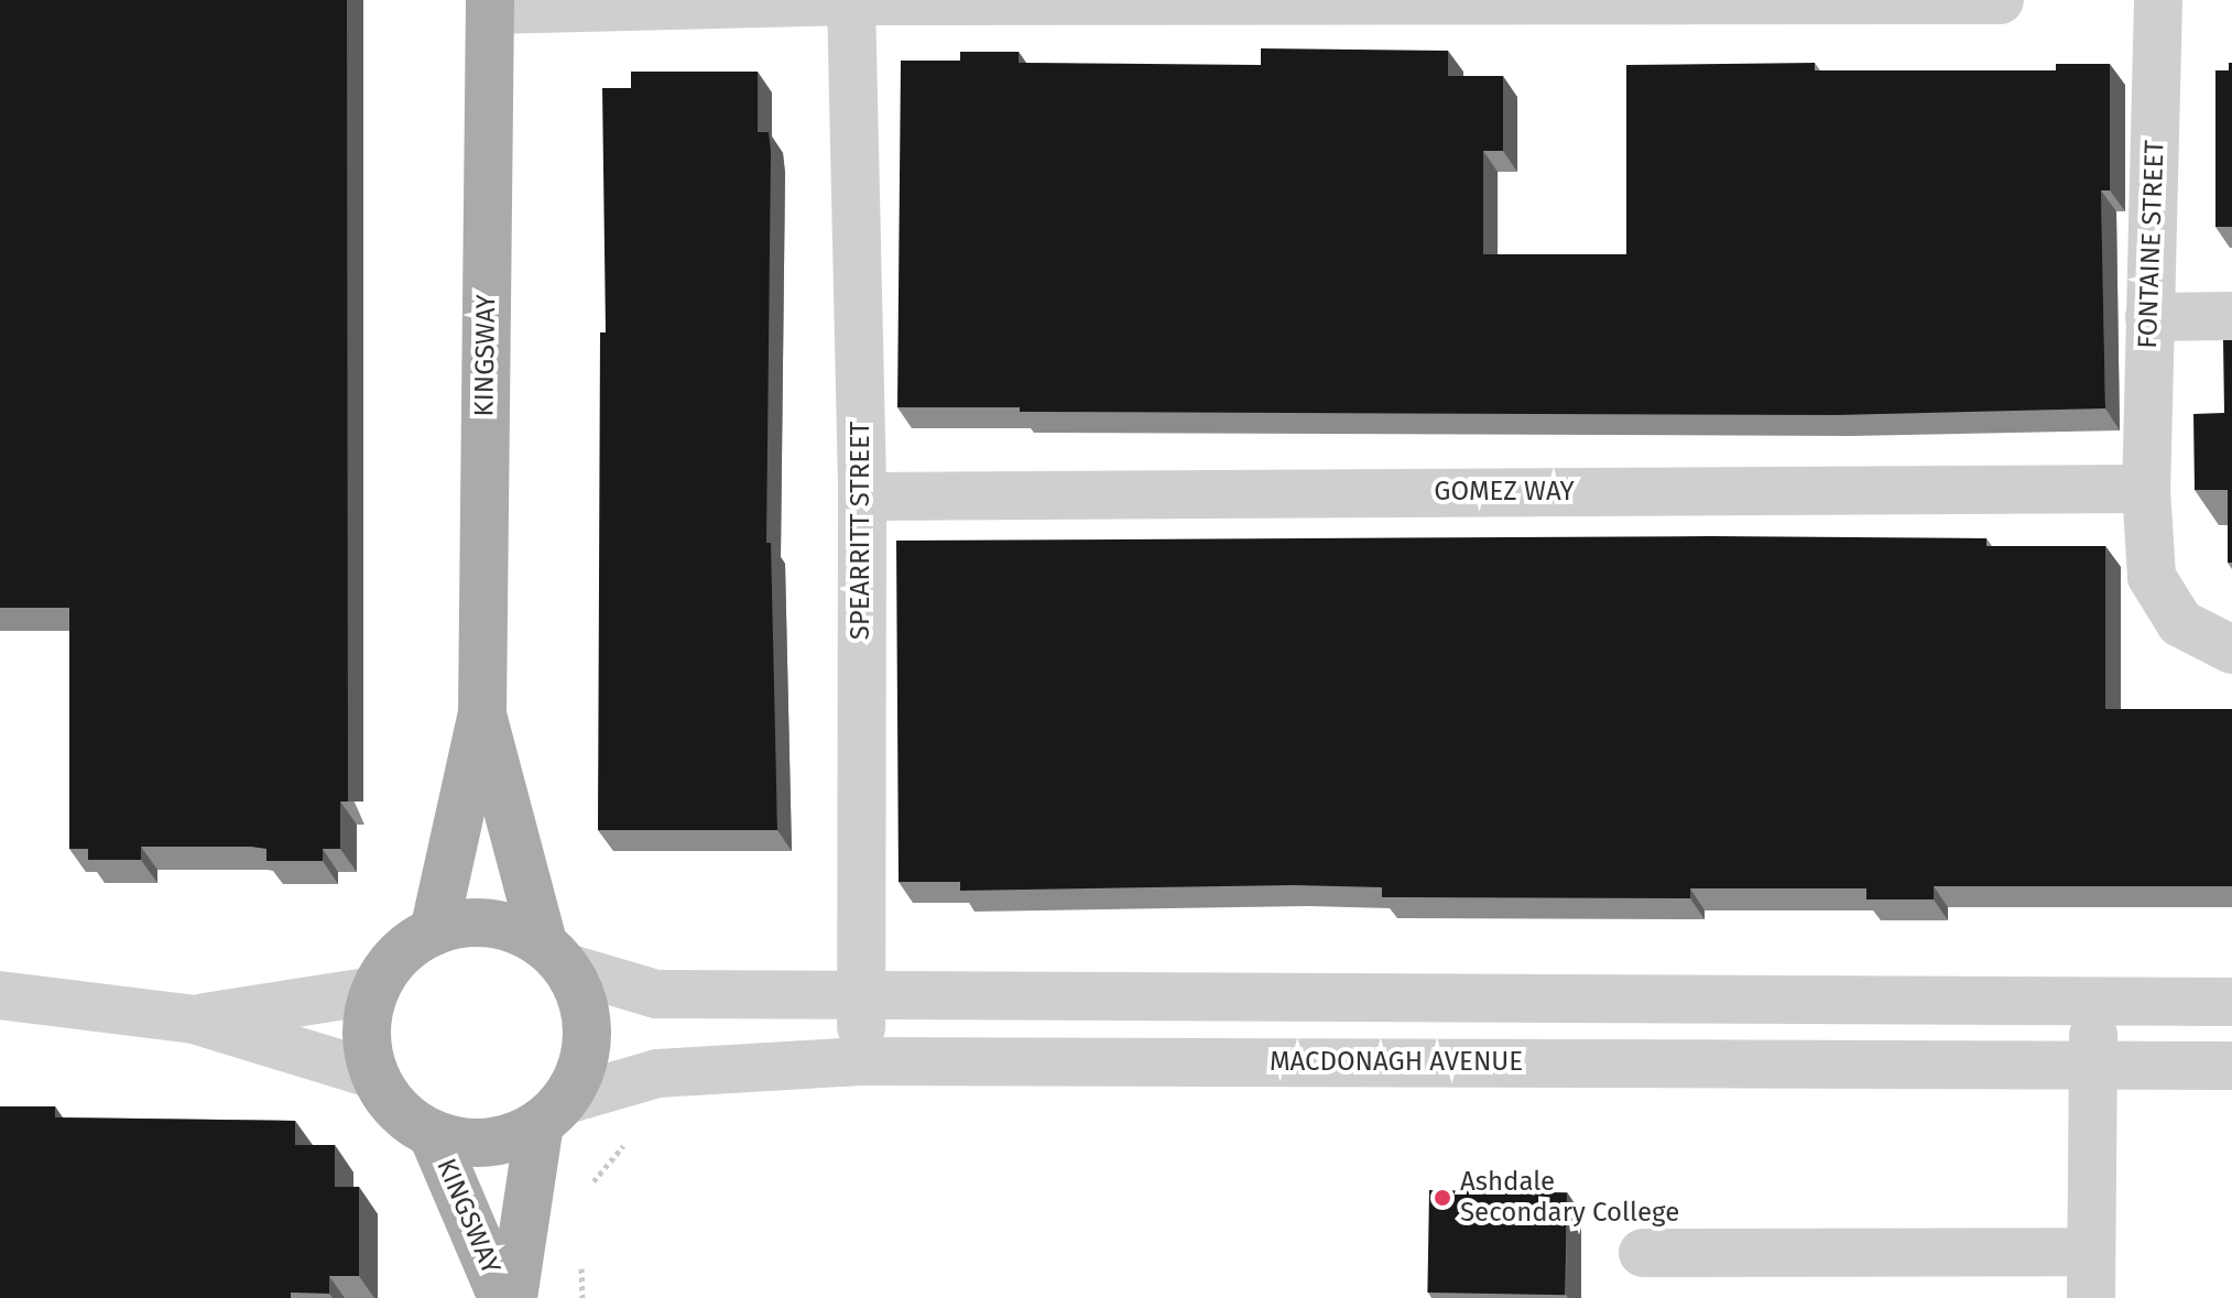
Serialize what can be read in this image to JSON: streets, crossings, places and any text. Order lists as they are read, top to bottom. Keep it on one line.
{"streets":{"main road":["KINGSWAY"],"street":["FONTAINE STREET","GOMEZ WAY","SPEARRITT STREET","MACDONAGH AVENUE"]},"crossings":[["FONTAINE STREET","GOMEZ WAY"],["KINGSWAY","MACDONAGH AVENUE"],["GOMEZ WAY","SPEARRITT STREET"],["SPEARRITT STREET","MACDONAGH AVENUE"]],"places":["Ashdale Secondary College"]}
